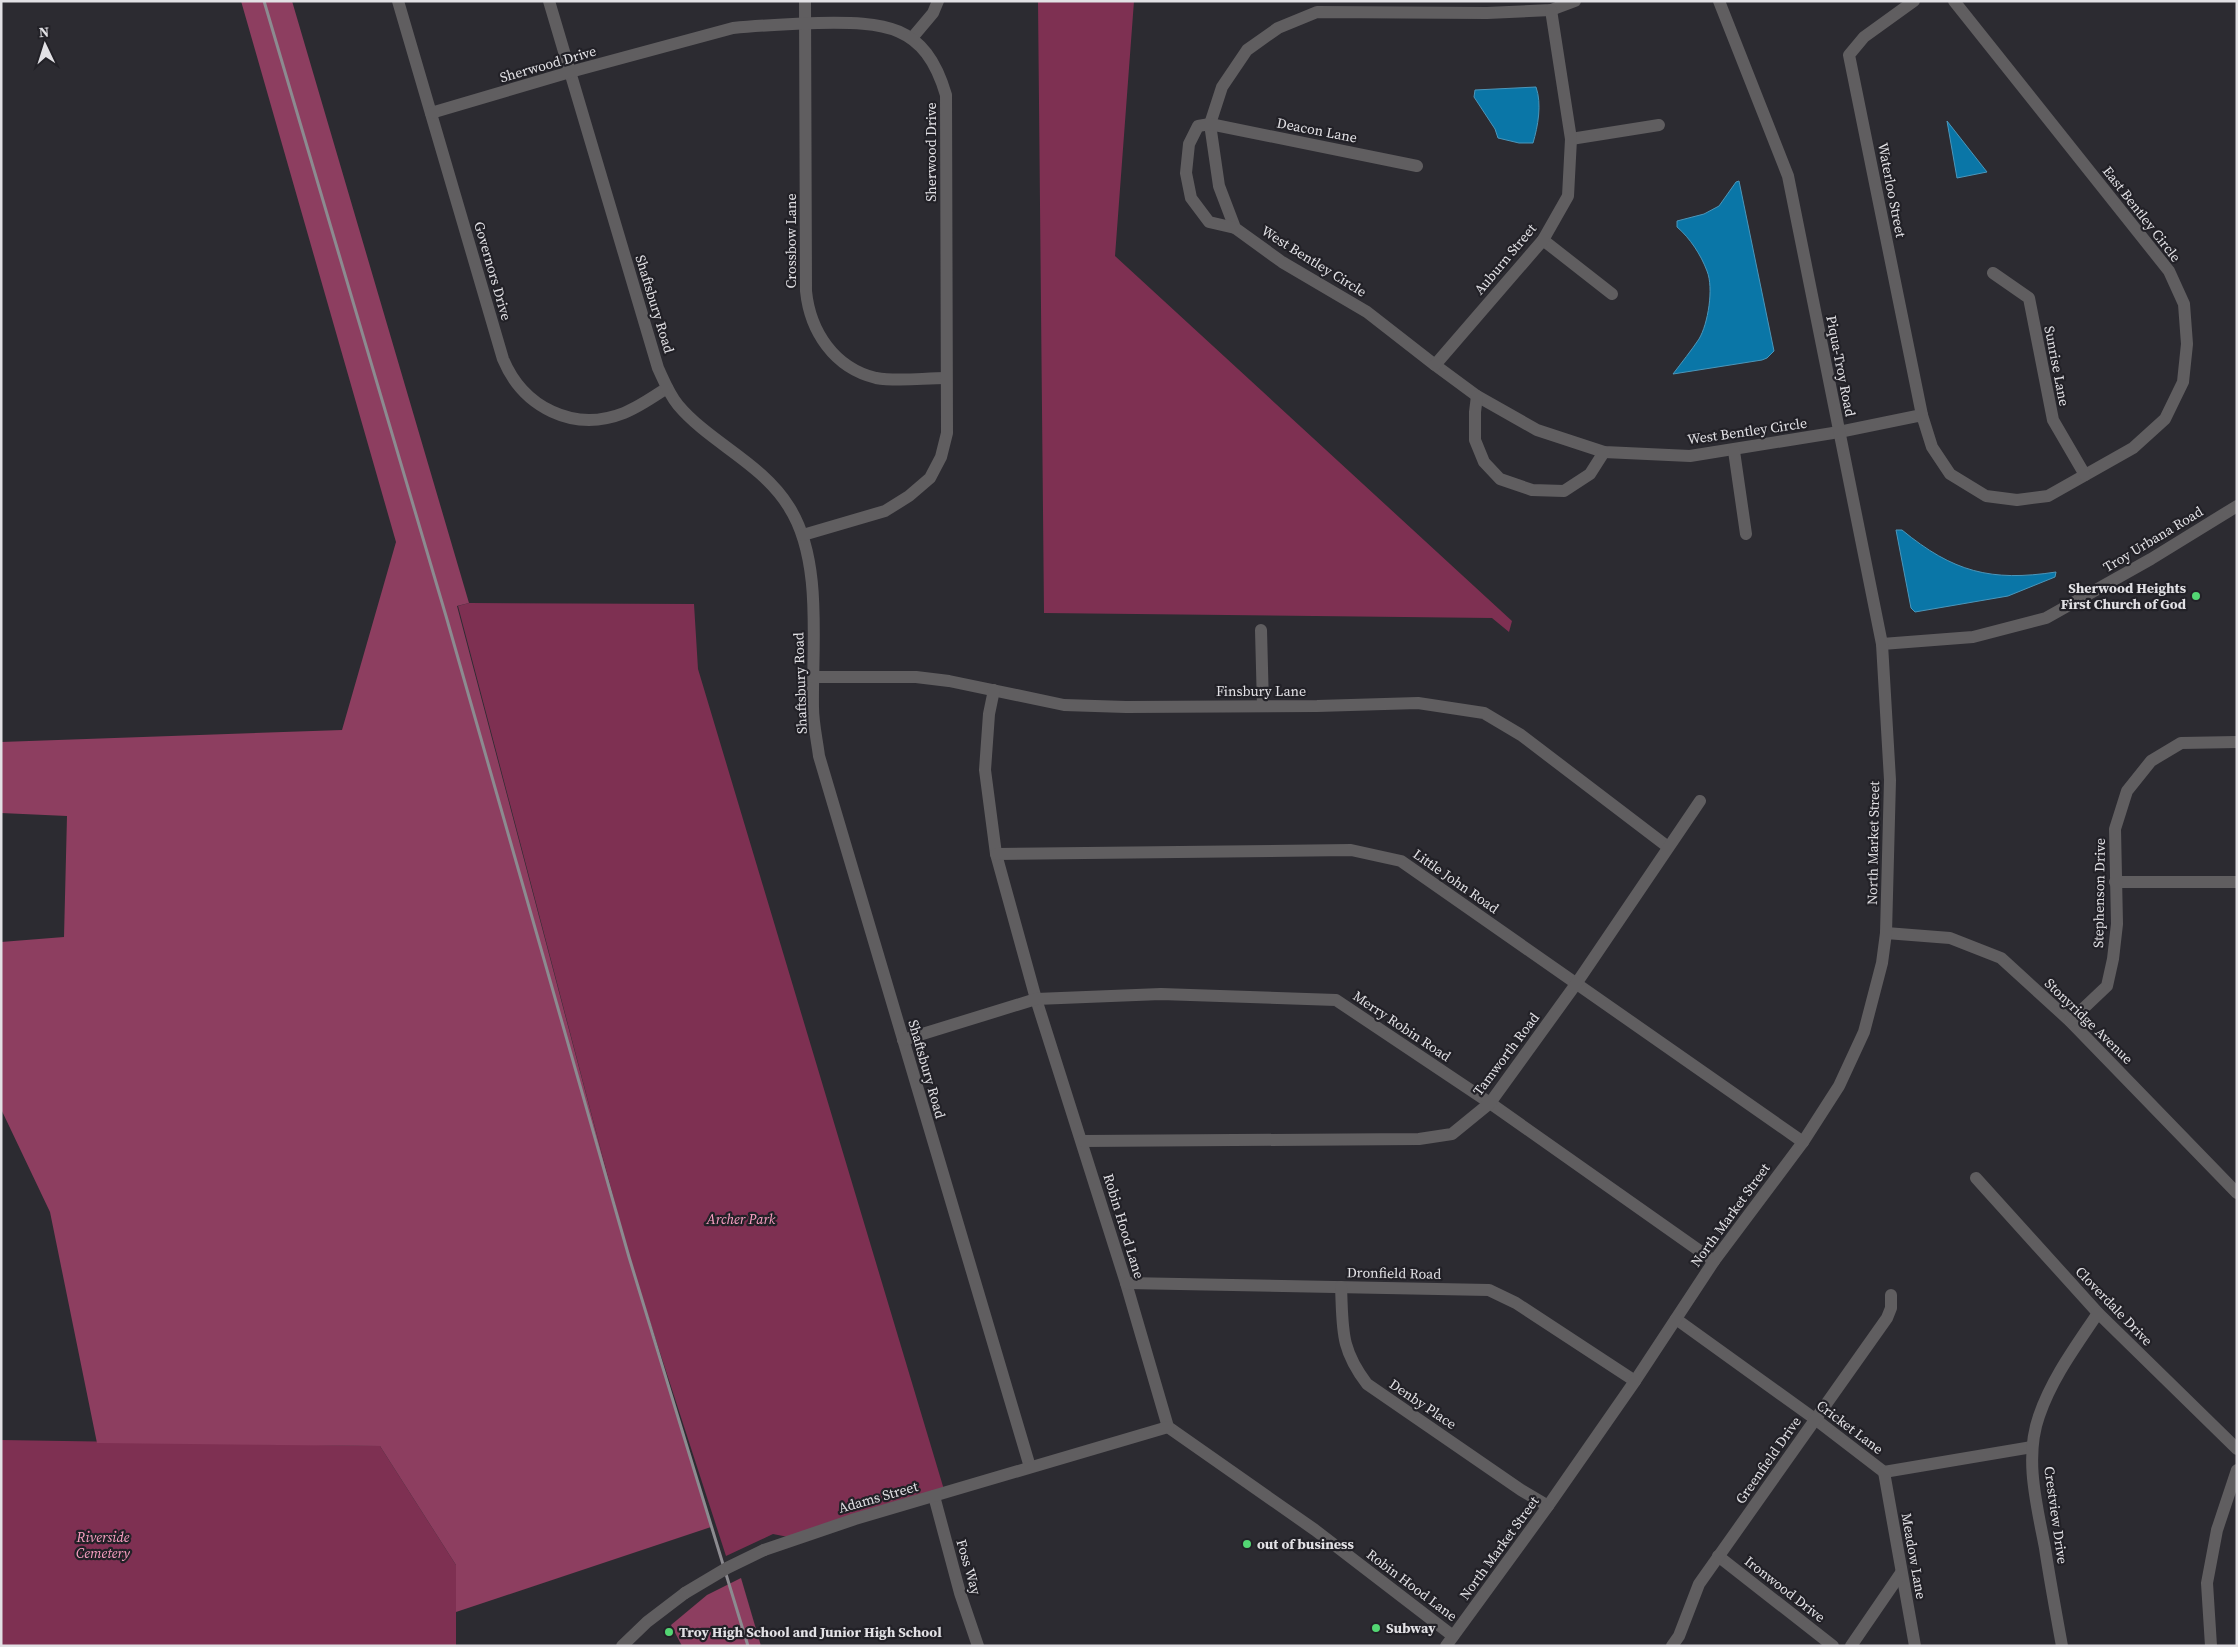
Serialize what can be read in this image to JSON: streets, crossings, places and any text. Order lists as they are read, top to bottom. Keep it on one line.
{"streets":{"street":["Sherwood Drive","Deacon Lane","Waterloo Street","East Bentley Circle","Crossbow Lane","Auburn Street","West Bentley Circle","Governors Drive","Shaftsbury Road","Piqua-Troy Road","Sunrise Lane","Troy Urbana Road","Finsbury Lane","North Market Street","Little John Road","Stephenson Drive","Stonyridge Avenue","Merry Robin Road","Tamworth Road","Robin Hood Lane","Dronfield Road","Cloverdale Drive","Denby Place","Cricket Lane","Greenfield Drive","Adams Street","Crestview Drive","Meadow Lane","Foss Way","Ironwood Drive"]},"crossings":[["Sherwood Drive","Crossbow Lane"],["Sherwood Drive","Governors Drive"],["Sherwood Drive","Shaftsbury Road"],["Waterloo Street","East Bentley Circle"],["East Bentley Circle","Sunrise Lane"],["Auburn Street","West Bentley Circle"],["West Bentley Circle","Piqua-Troy Road"],["Governors Drive","Shaftsbury Road"],["Shaftsbury Road","Finsbury Lane"],["Shaftsbury Road","Merry Robin Road"],["Shaftsbury Road","Adams Street"],["Piqua-Troy Road","Troy Urbana Road"],["Piqua-Troy Road","North Market Street"],["Finsbury Lane","Tamworth Road"],["Finsbury Lane","Robin Hood Lane"],["North Market Street","Little John Road"],["North Market Street","Stonyridge Avenue"],["North Market Street","Merry Robin Road"],["North Market Street","Robin Hood Lane"],["North Market Street","Dronfield Road"],["North Market Street","Denby Place"],["North Market Street","Cricket Lane"],["Little John Road","Tamworth Road"],["Little John Road","Robin Hood Lane"],["Stephenson Drive","Stonyridge Avenue"],["Merry Robin Road","Tamworth Road"],["Merry Robin Road","Robin Hood Lane"],["Tamworth Road","Robin Hood Lane"],["Robin Hood Lane","Dronfield Road"],["Robin Hood Lane","Adams Street"],["Dronfield Road","Denby Place"],["Cloverdale Drive","Crestview Drive"],["Cricket Lane","Greenfield Drive"],["Cricket Lane","Crestview Drive"],["Cricket Lane","Meadow Lane"],["Greenfield Drive","Ironwood Drive"],["Adams Street","Foss Way"]],"parks":["Archer Park","Riverside Cemetery"],"places":["Sherwood Heights First Church of God","out of business","Subway","Troy High School and Junior High School"],"north":"top"}
